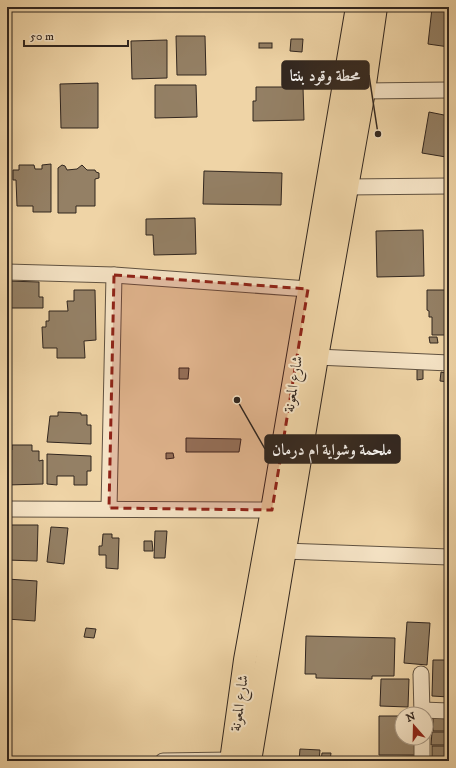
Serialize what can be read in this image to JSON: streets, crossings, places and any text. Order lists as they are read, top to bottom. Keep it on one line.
{"streets":{"highway":["شارع المعونة"]},"places":["محطة وقود بنتا","ملحمة وشواية ام درمان"],"scale_bar":"50 m","north":"top"}
